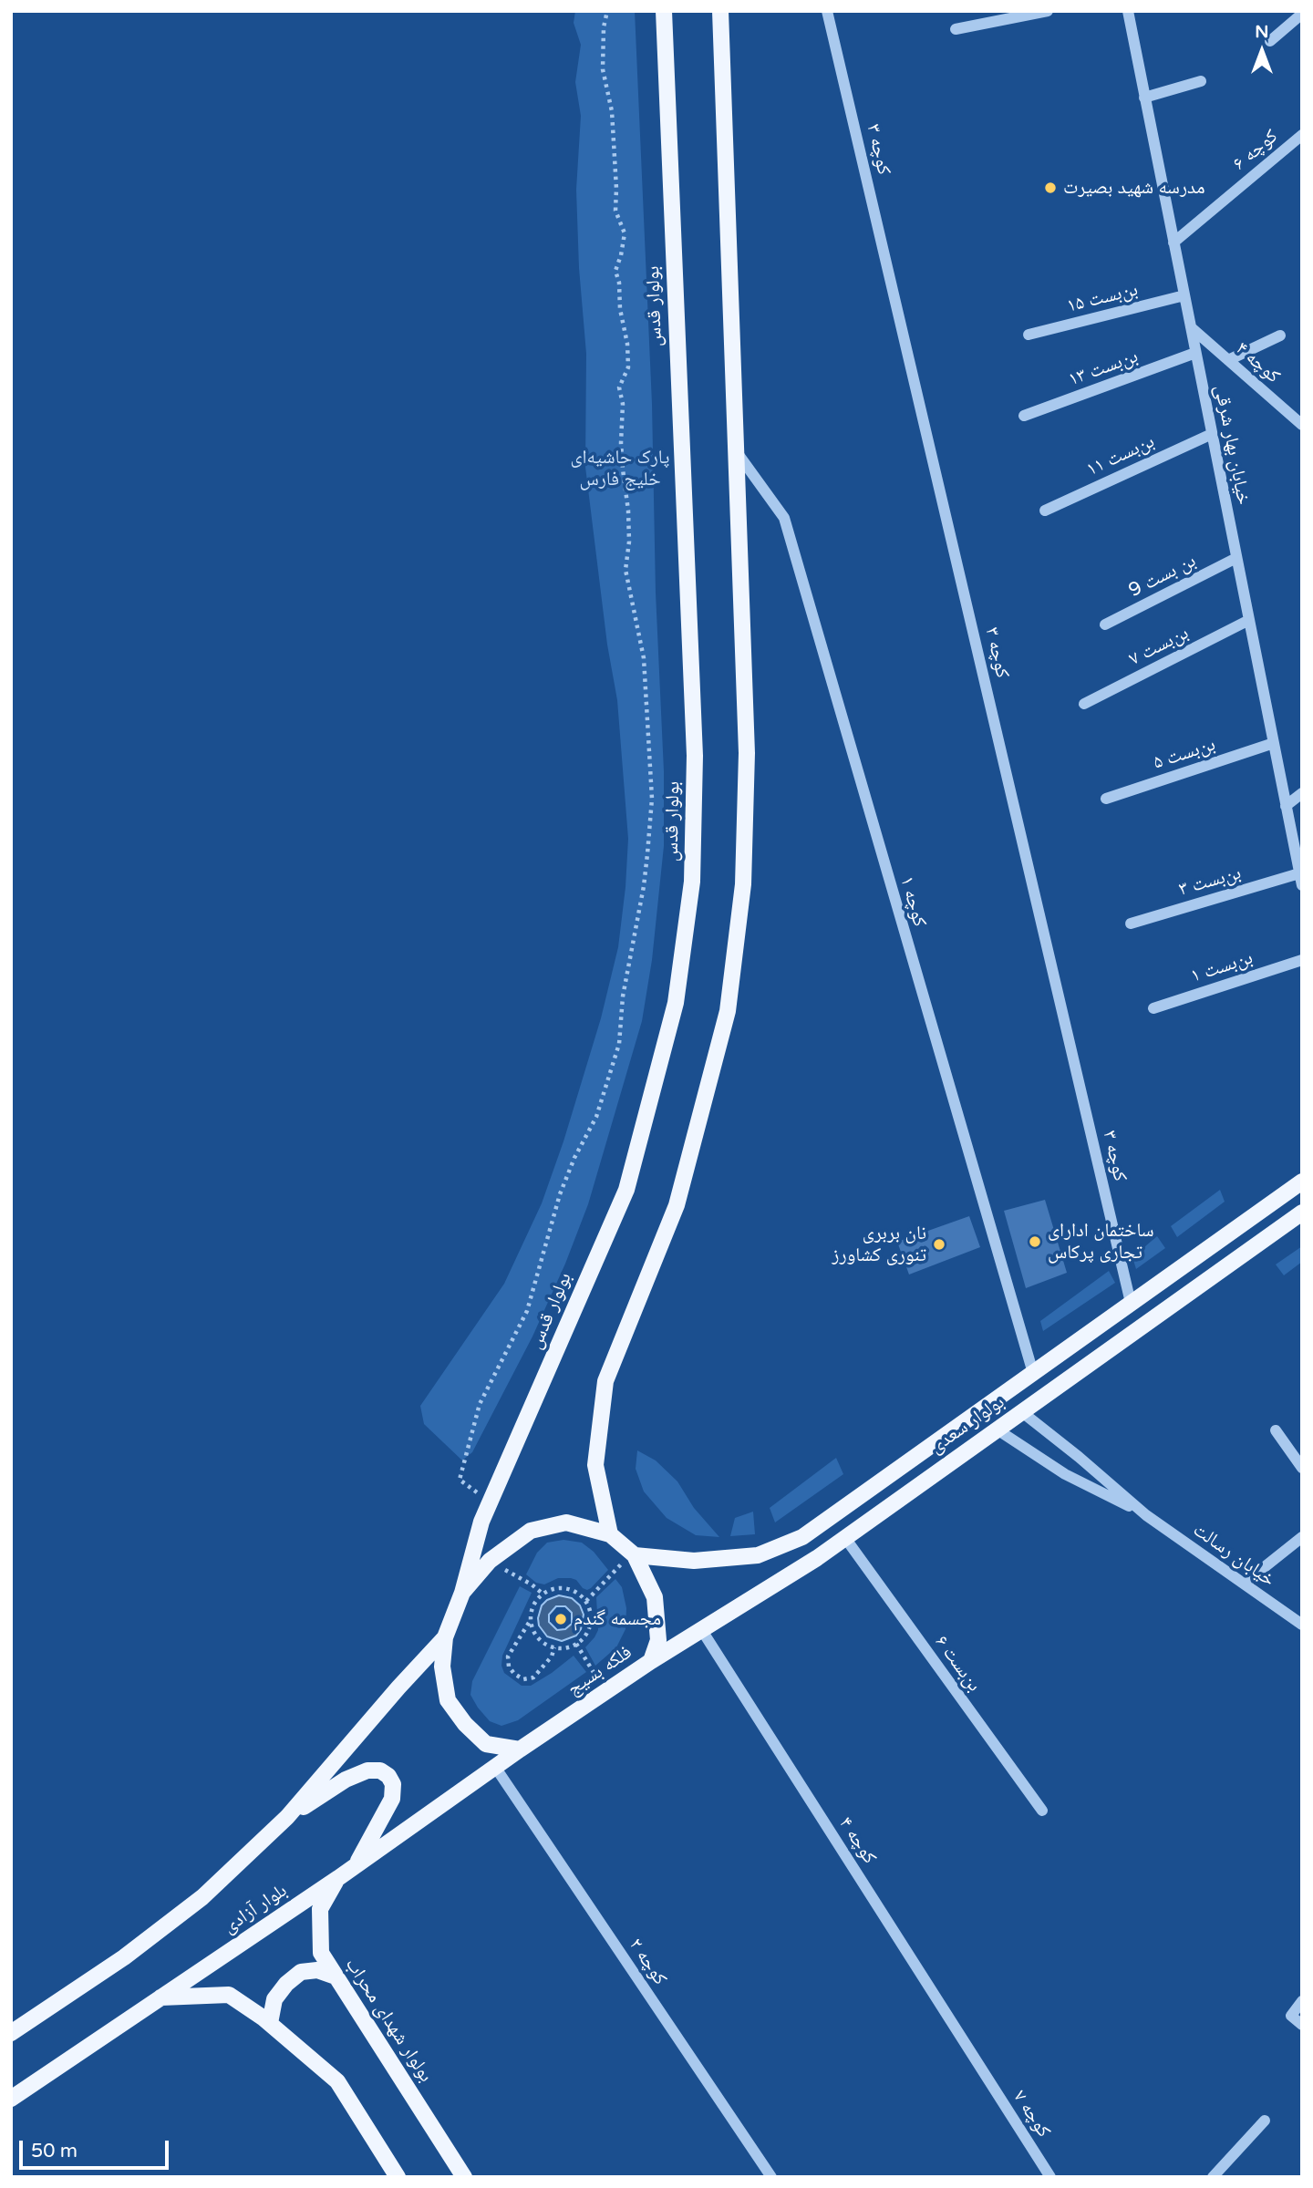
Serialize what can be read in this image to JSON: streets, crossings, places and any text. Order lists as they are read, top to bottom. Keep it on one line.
{"streets":{"main road":["بولوار قدس","بولوار سعدی","فلکه بسیج","بلوار آزادی","بولوار شهدای محراب"],"street":["کوچه ۳","کوچه ۶","بن‌بست ۱۵","کوچه ۴","بن‌بست ۱۳","خیابان بهار شرقی","بن‌بست ۱۱","بن بست 9","بن‌بست ۷","بن‌بست ۵","بن‌بست ۳","کوچه ۱","بن‌بست ۱","خیابان رسالت","بن‌بست ۶","کوچه ۲","کوچه ۷"]},"crossings":[["کوچه ۳","بولوار سعدی"],["کوچه ۶","خیابان بهار شرقی"],["بن‌بست ۱۵","خیابان بهار شرقی"],["بولوار قدس","فلکه بسیج"],["کوچه ۴","خیابان بهار شرقی"],["کوچه ۴","بولوار سعدی"],["کوچه ۴","کوچه ۷"],["بن‌بست ۱۳","خیابان بهار شرقی"],["خیابان بهار شرقی","بن‌بست ۱۱"],["خیابان بهار شرقی","بن بست 9"],["خیابان بهار شرقی","بن‌بست ۷"],["خیابان بهار شرقی","بن‌بست ۵"],["خیابان بهار شرقی","بن‌بست ۳"],["کوچه ۱","بولوار سعدی"],["بولوار سعدی","بن‌بست ۶"],["بولوار سعدی","فلکه بسیج"],["فلکه بسیج","بلوار آزادی"],["بلوار آزادی","کوچه ۲"],["بلوار آزادی","بولوار شهدای محراب"]],"parks":["پارک حاشیه‌ای خلیج فارس"],"places":["مدرسه شهید بصیرت","ساختمان ادارای تجاری پرکاس","نان بربری تنوری کشاورز","مجسمه گندم"],"scale_bar":"50 m","north":"top"}
